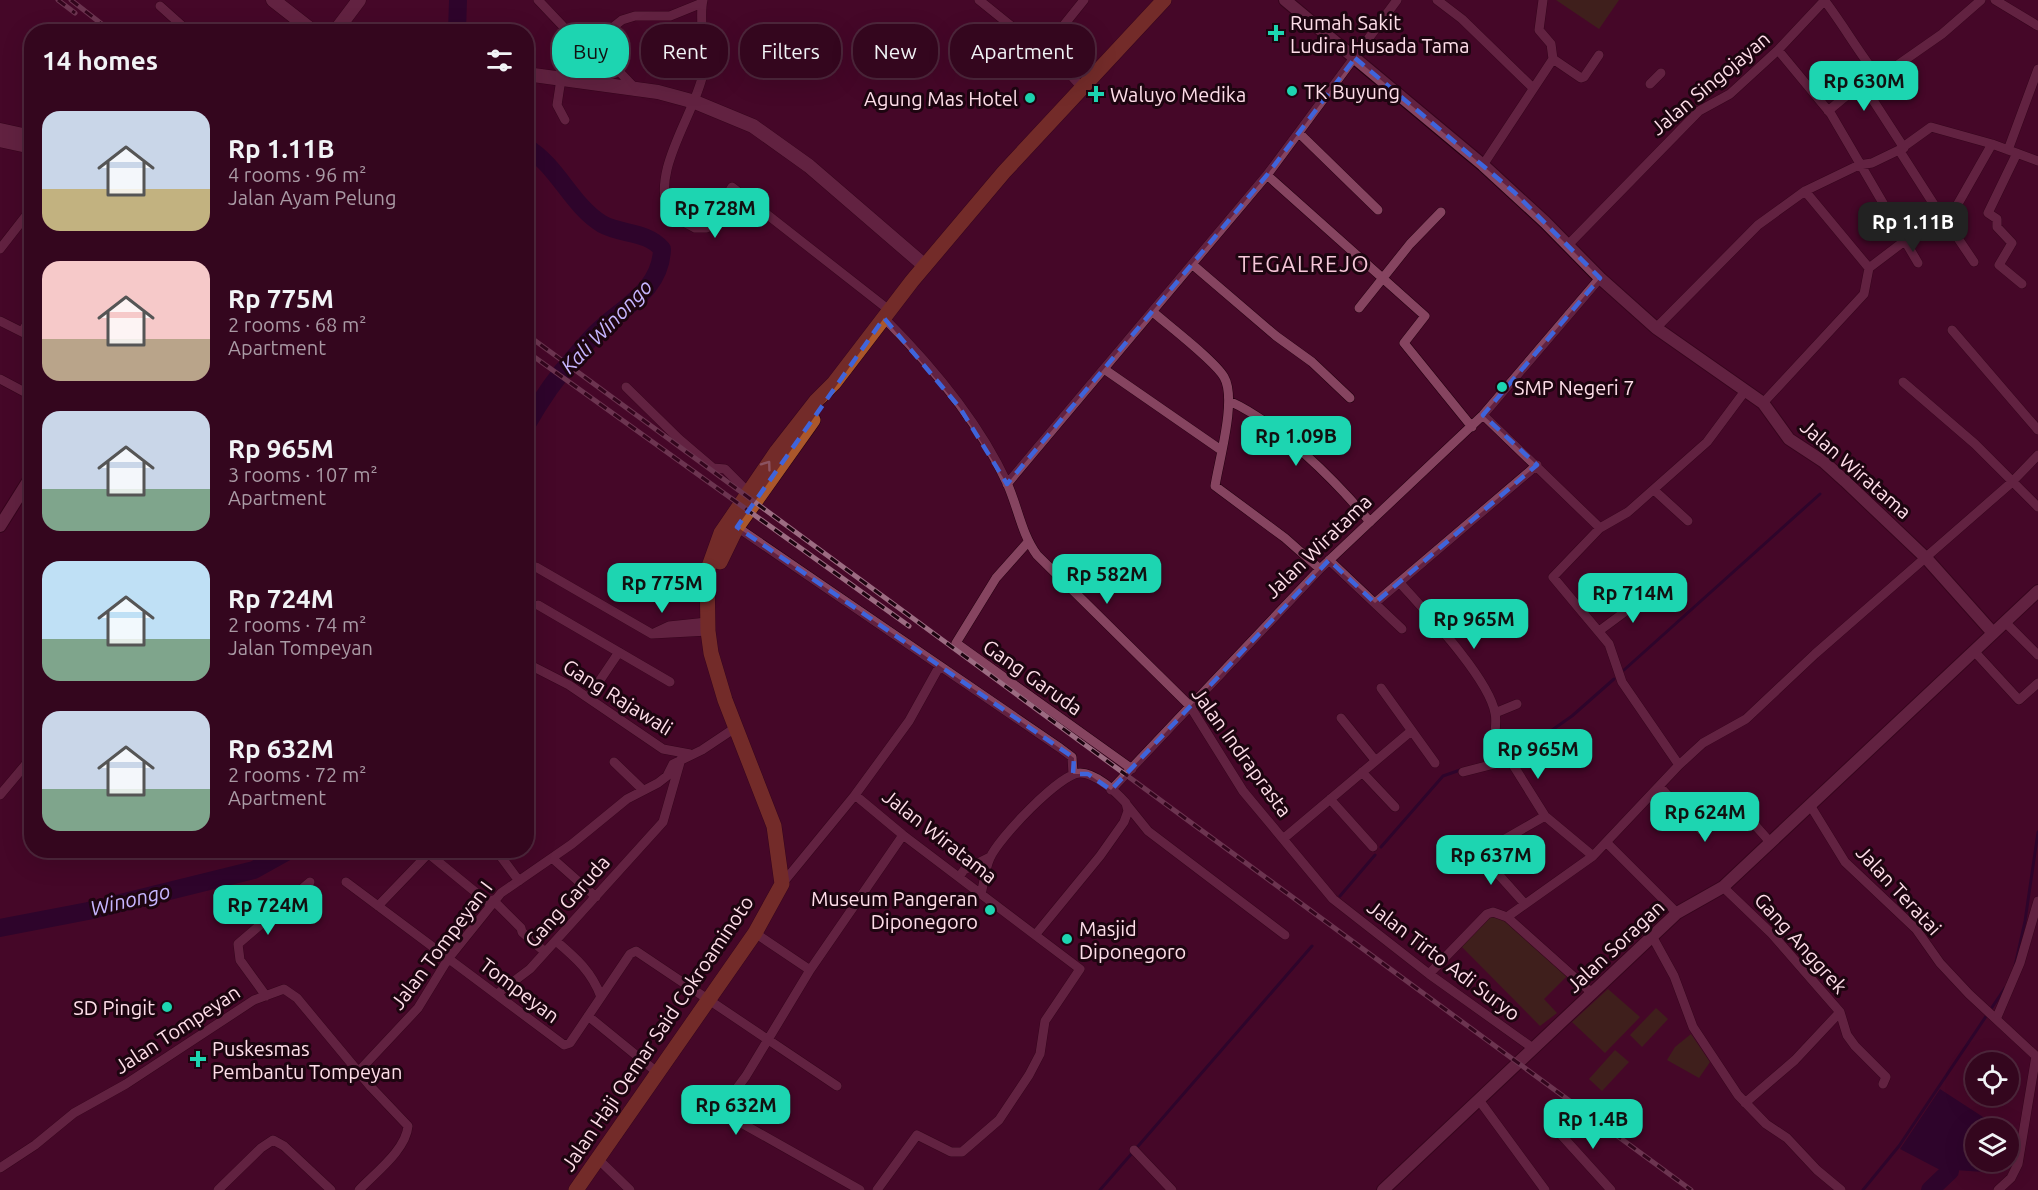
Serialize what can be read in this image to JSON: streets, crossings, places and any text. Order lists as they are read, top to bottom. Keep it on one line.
{"streets":{"main road":["Jalan Haji Oemar Said Cokroaminoto"],"street":["Jalan Singojayan","Jalan Wiratama","Gang Garuda","Gang Rajawali","Jalan Indraprasta","Jalan Teratai","Gang Anggrek","Jalan Tompeyan I","Jalan Soragan","Jalan Tirto Adi Suryo","Tompeyan","Jalan Tompeyan"]},"crossings":[["Jalan Singojayan","Jalan Wiratama"],["Jalan Wiratama","Gang Garuda"],["Jalan Wiratama","Jalan Indraprasta"],["Jalan Wiratama","Jalan Soragan"],["Jalan Wiratama","Jalan Haji Oemar Said Cokroaminoto"],["Gang Garuda","Jalan Indraprasta"],["Gang Garuda","Jalan Tompeyan I"],["Gang Garuda","Tompeyan"],["Gang Rajawali","Jalan Tompeyan I"],["Jalan Indraprasta","Jalan Tirto Adi Suryo"],["Jalan Teratai","Jalan Soragan"],["Gang Anggrek","Jalan Soragan"],["Jalan Tompeyan I","Tompeyan"],["Jalan Tompeyan I","Jalan Tompeyan"],["Jalan Soragan","Jalan Tirto Adi Suryo"]],"districts":["TEGALREJO"],"water":["Kali Winongo","Winongo"],"places":{"health":["Rumah Sakit Ludira Husada Tama","Waluyo Medika","Puskesmas Pembantu Tompeyan"],"other":["TK Buyung","Agung Mas Hotel","SMP Negeri 7","Museum Pangeran Diponegoro","Masjid Diponegoro","SD Pingit"]},"page":{"chip":["Buy","Rent","Filters","New","Apartment"],"heading":"14 homes","price":["Rp 630M","Rp 728M","Rp 1.11B","Rp 1.09B","Rp 582M","Rp 775M","Rp 714M","Rp 965M","Rp 965M","Rp 624M","Rp 637M","Rp 724M","Rp 632M","Rp 1.4B"],"list":[{"name":"Rp 1.11B","note":"4 rooms · 96 m² · Jalan Ayam Pelung"},{"name":"Rp 775M","note":"2 rooms · 68 m² · Apartment"},{"name":"Rp 965M","note":"3 rooms · 107 m² · Apartment"},{"name":"Rp 724M","note":"2 rooms · 74 m² · Jalan Tompeyan"},{"name":"Rp 632M","note":"2 rooms · 72 m² · Apartment"}]}}
